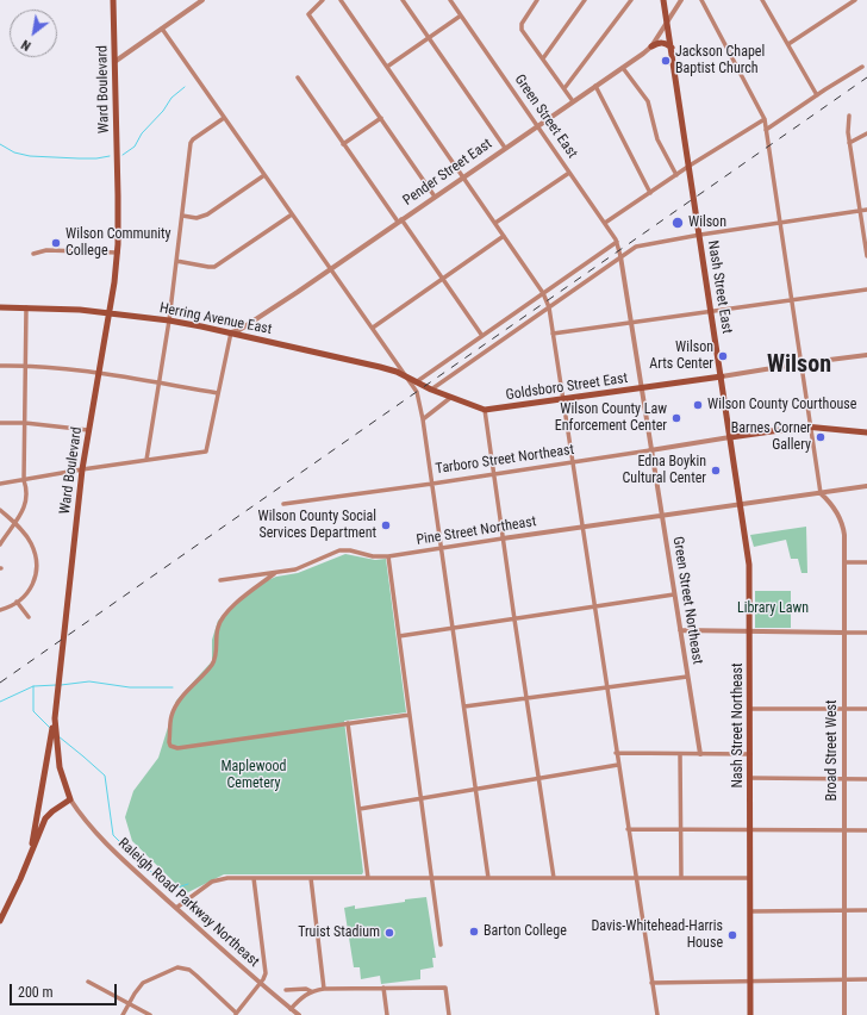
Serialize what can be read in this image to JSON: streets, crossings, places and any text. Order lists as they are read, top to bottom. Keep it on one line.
{"streets":{"main road":["Ward Boulevard","Nash Street East","Herring Avenue East","Goldsboro Street East","Nash Street Northeast"],"street":["Green Street East","Pender Street East","Tarboro Street Northeast","Pine Street Northeast","Green Street Northeast","Broad Street West","Raleigh Road Parkway Northeast"]},"crossings":[["Ward Boulevard","Herring Avenue East"],["Ward Boulevard","Raleigh Road Parkway Northeast"],["Green Street East","Pender Street East"],["Pender Street East","Nash Street East"],["Pender Street East","Herring Avenue East"],["Nash Street East","Goldsboro Street East"],["Nash Street East","Tarboro Street Northeast"],["Nash Street East","Nash Street Northeast"],["Herring Avenue East","Goldsboro Street East"],["Tarboro Street Northeast","Green Street Northeast"],["Tarboro Street Northeast","Nash Street Northeast"],["Pine Street Northeast","Green Street Northeast"],["Pine Street Northeast","Nash Street Northeast"],["Pine Street Northeast","Broad Street West"]],"districts":["Wilson"],"parks":["Library Lawn","Maplewood Cemetery"],"places":["Jackson Chapel Baptist Church","Wilson","Wilson Community College","Wilson Arts Center","Wilson County Courthouse","Wilson County Law Enforcement Center","Barnes Corner Gallery","Edna Boykin Cultural Center","Wilson County Social Services Department","Barton College","Truist Stadium","Davis-Whitehead-Harris House"],"scale_bar":"200 m","north":"bottom left"}
